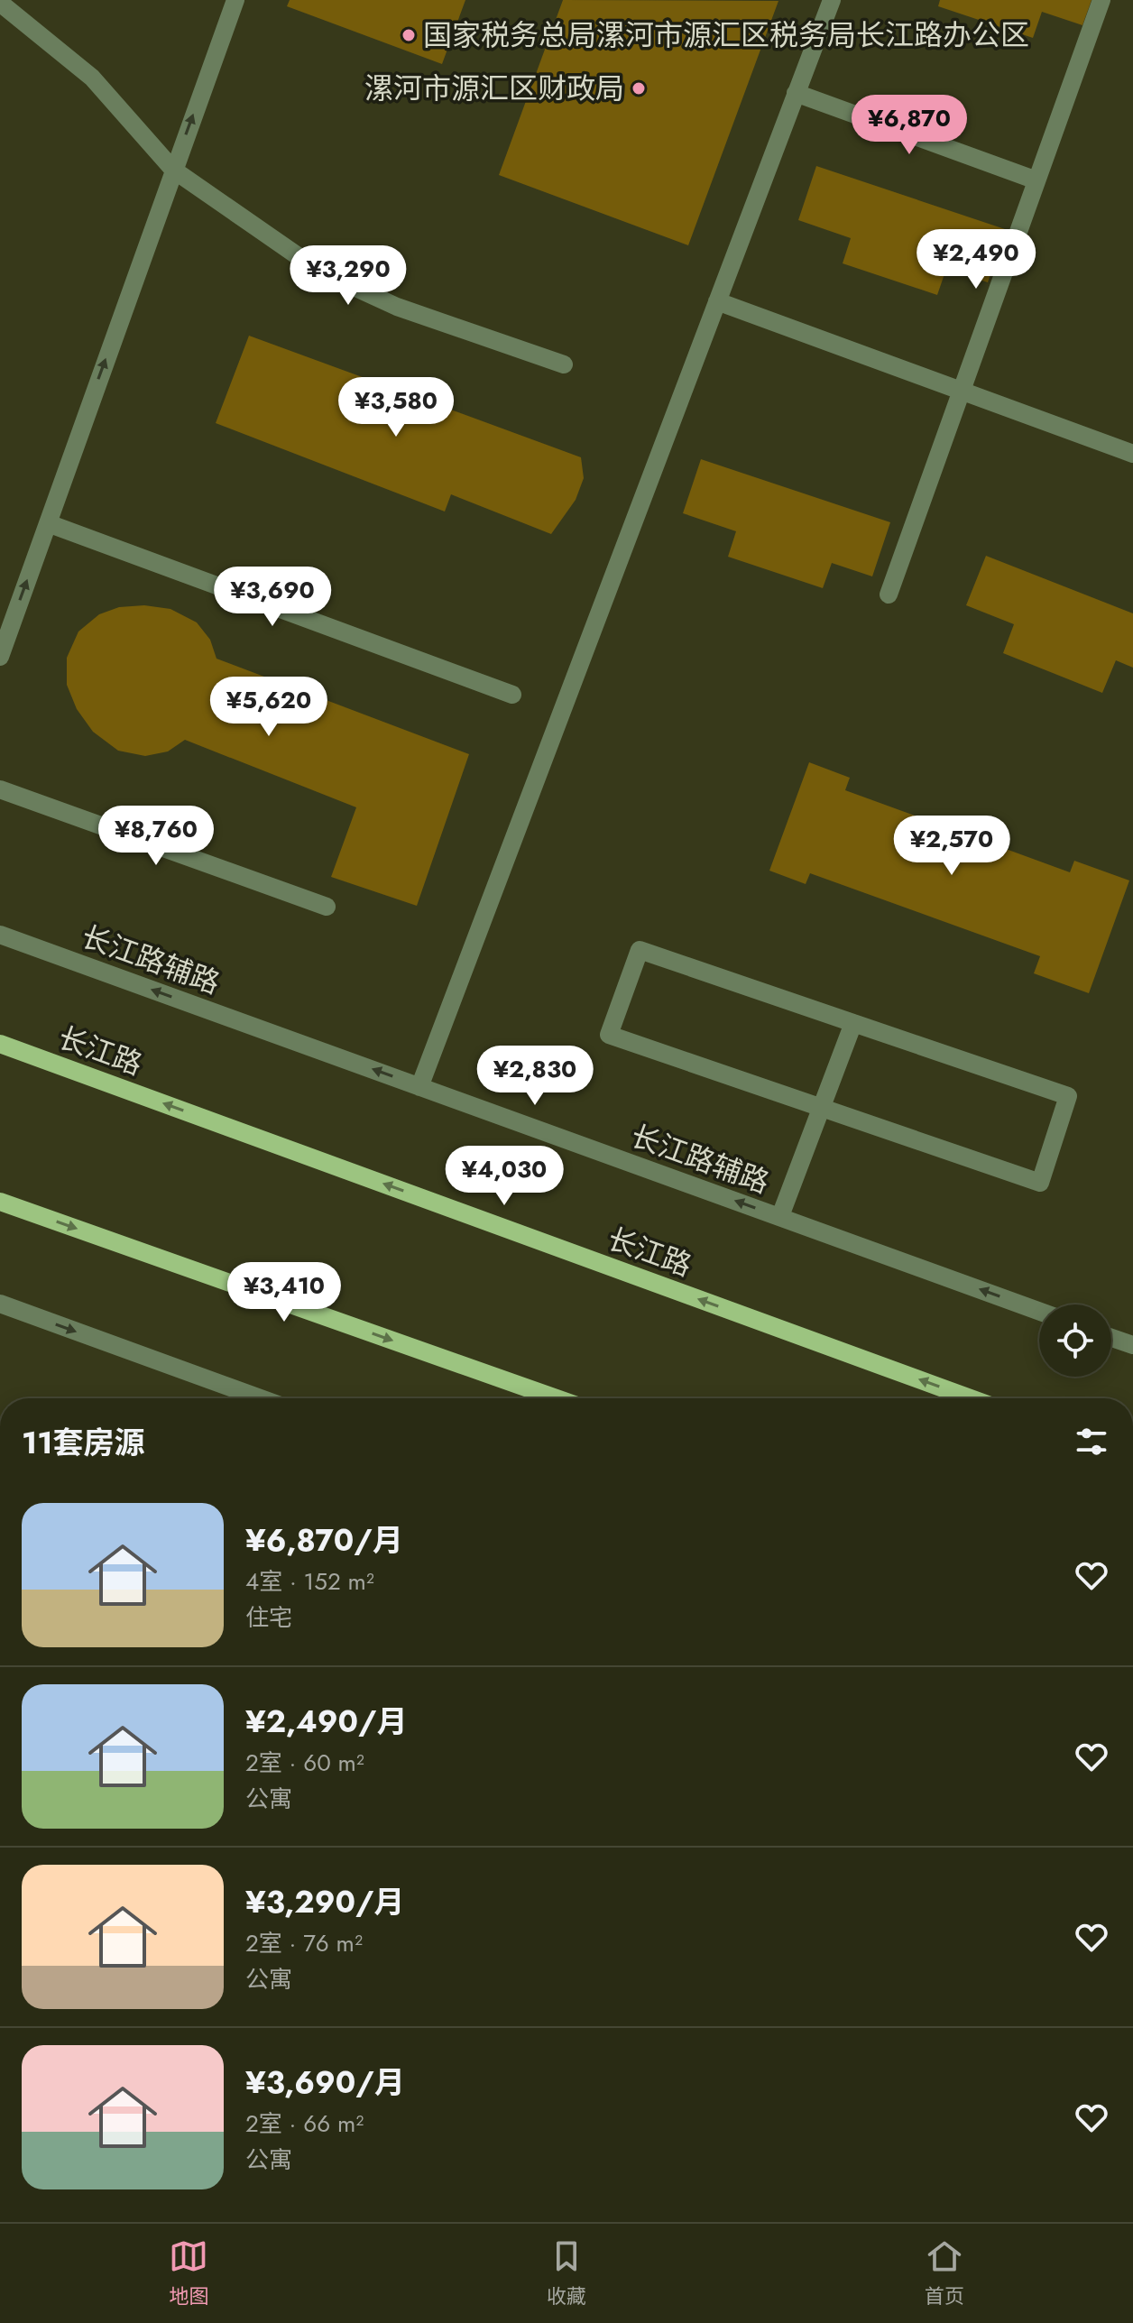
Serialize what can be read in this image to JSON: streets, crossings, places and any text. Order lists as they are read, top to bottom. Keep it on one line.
{"streets":{"main road":["长江路"],"street":["长江路辅路"]},"one_way":["长江路辅路"],"places":["国家税务总局漯河市源汇区税务局长江路办公区","漯河市源汇区财政局"],"page":{"price":["¥6,870","¥2,490","¥3,290","¥3,580","¥3,690","¥5,620","¥8,760","¥2,570","¥2,830","¥4,030","¥3,410"],"heading":"11套房源","list":[{"name":"¥6,870/月","note":"4室 · 152 m² · 住宅"},{"name":"¥2,490/月","note":"2室 · 60 m² · 公寓"},{"name":"¥3,290/月","note":"2室 · 76 m² · 公寓"},{"name":"¥3,690/月","note":"2室 · 66 m² · 公寓"}],"tabs":["地图","收藏","首页"]}}
